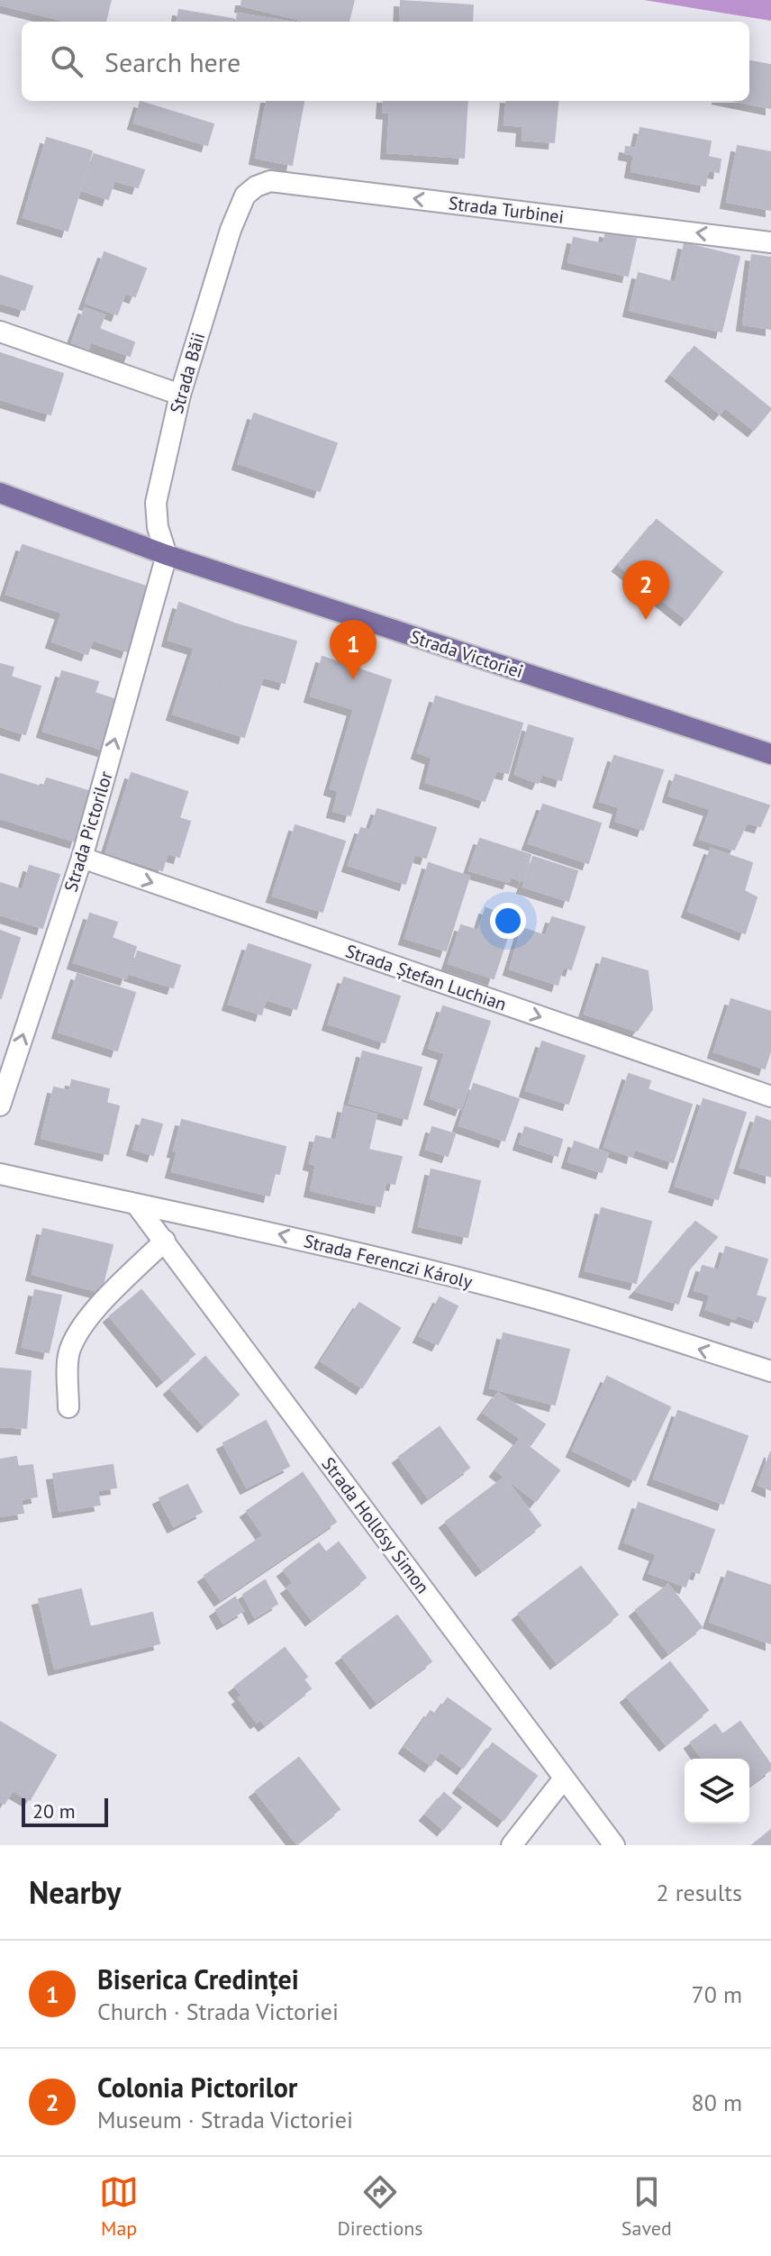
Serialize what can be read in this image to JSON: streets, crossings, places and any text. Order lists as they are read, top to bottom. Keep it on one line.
{"streets":{"main road":["Strada Victoriei"],"street":["Strada Turbinei","Strada Băii","Strada Pictorilor","Strada Ștefan Luchian","Strada Ferenczi Károly","Strada Hollósy Simon"]},"crossings":[["Strada Turbinei","Strada Băii"],["Strada Băii","Strada Victoriei"],["Strada Băii","Strada Pictorilor"],["Strada Victoriei","Strada Pictorilor"],["Strada Pictorilor","Strada Ștefan Luchian"],["Strada Ferenczi Károly","Strada Hollósy Simon"]],"one_way":["Strada Turbinei","Strada Pictorilor","Strada Ștefan Luchian","Strada Ferenczi Károly"],"scale_bar":"20 m","page":{"search":"Search here","pins":["2","1"],"scale":"20 m","heading":["Nearby","2 results"],"list":[{"mark":"1","name":"Biserica Credinței","note":"Church · Strada Victoriei","value":"70 m"},{"mark":"2","name":"Colonia Pictorilor","note":"Museum · Strada Victoriei","value":"80 m"}],"nav":["Map","Directions","Saved"]}}
